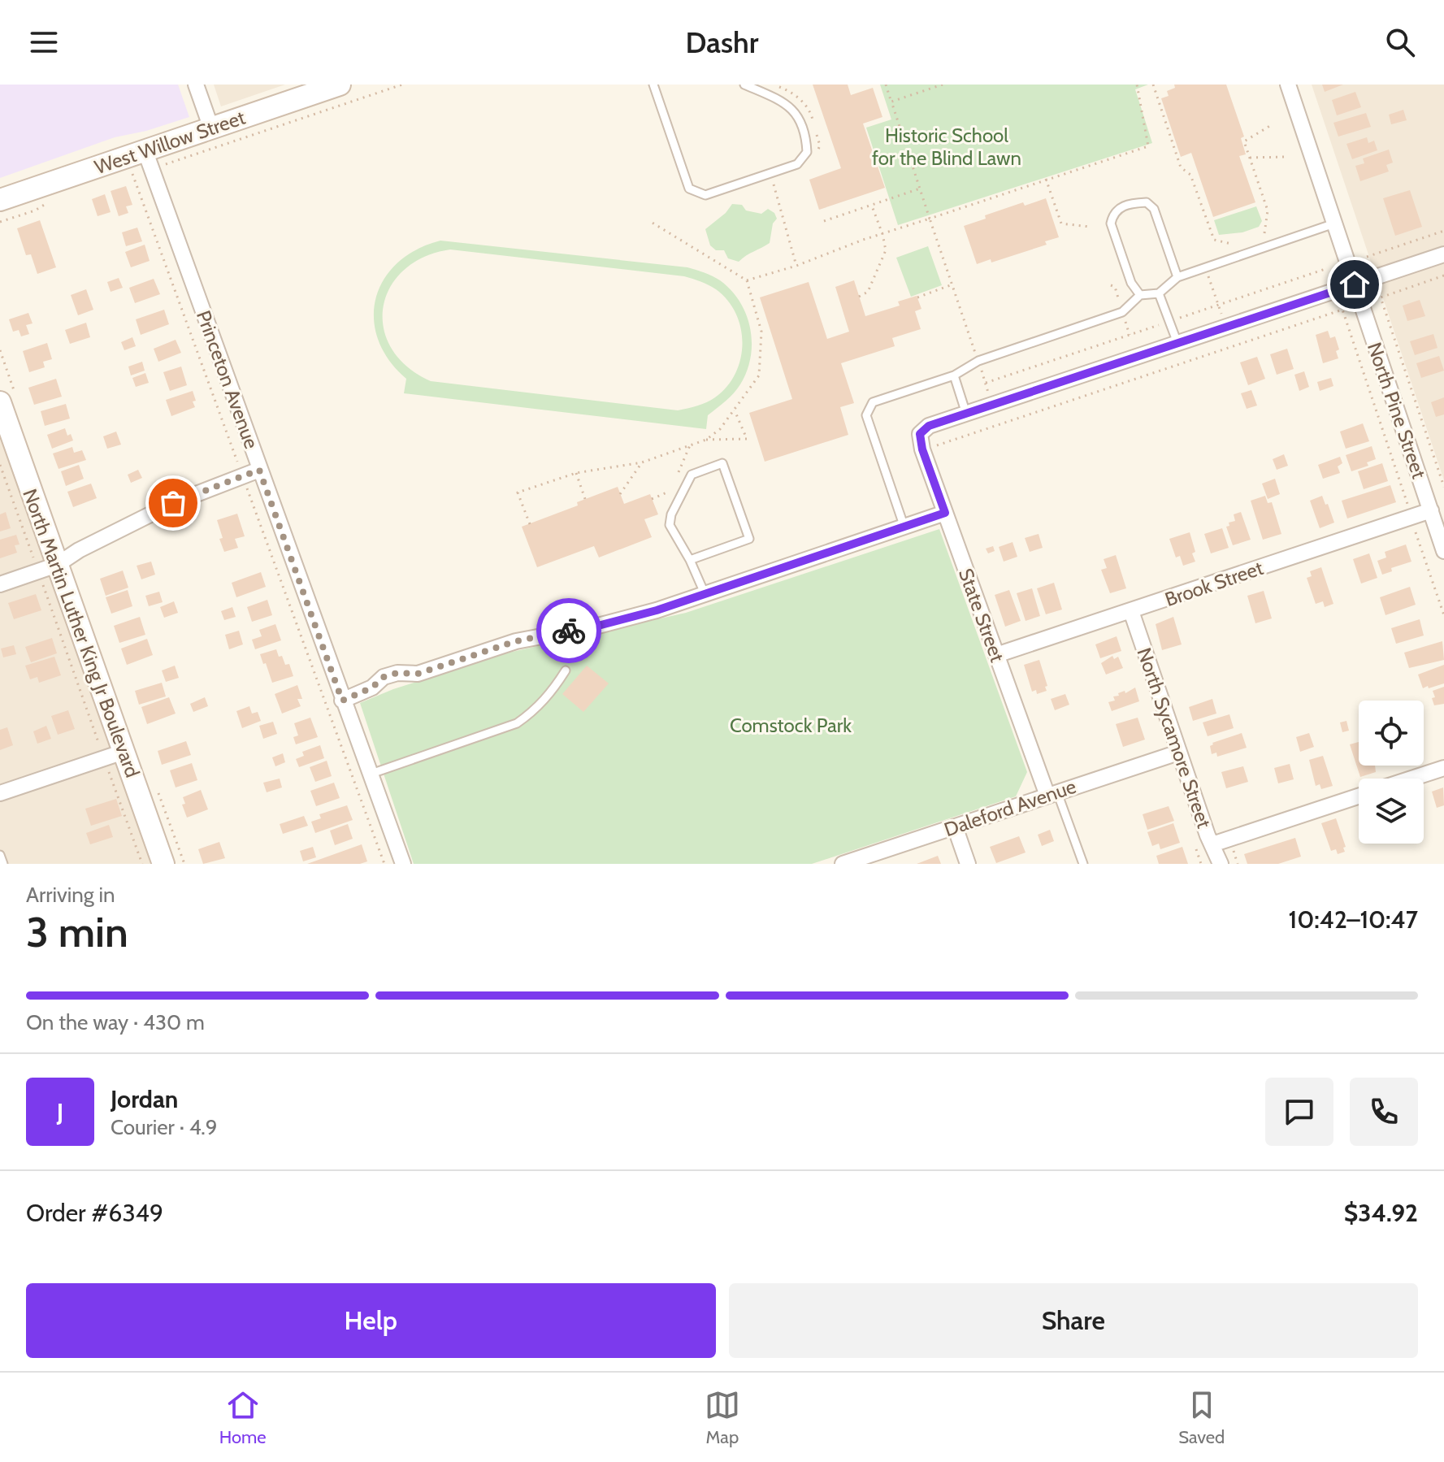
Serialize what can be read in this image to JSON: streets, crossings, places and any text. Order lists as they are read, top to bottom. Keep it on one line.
{"streets":{"street":["West Willow Street","Princeton Avenue","North Pine Street","Brook Street","State Street","North Martin Luther King Jr Boulevard","North Sycamore Street","Daleford Avenue"]},"crossings":[["West Willow Street","Princeton Avenue"],["North Pine Street","Brook Street"],["Brook Street","State Street"],["Brook Street","North Sycamore Street"],["State Street","Daleford Avenue"],["North Sycamore Street","Daleford Avenue"]],"parks":["Historic School for the Blind Lawn","Comstock Park"],"page":{"header":"Dashr","heading":["3 min","Arriving in","10:42–10:47"],"panel":["Jordan","Courier · 4.9","Order #6349","$34.92"],"bar":"On the way · 430 m","round":"J","buttons":["Help","Share"],"tabs":["Home","Map","Saved"]}}
